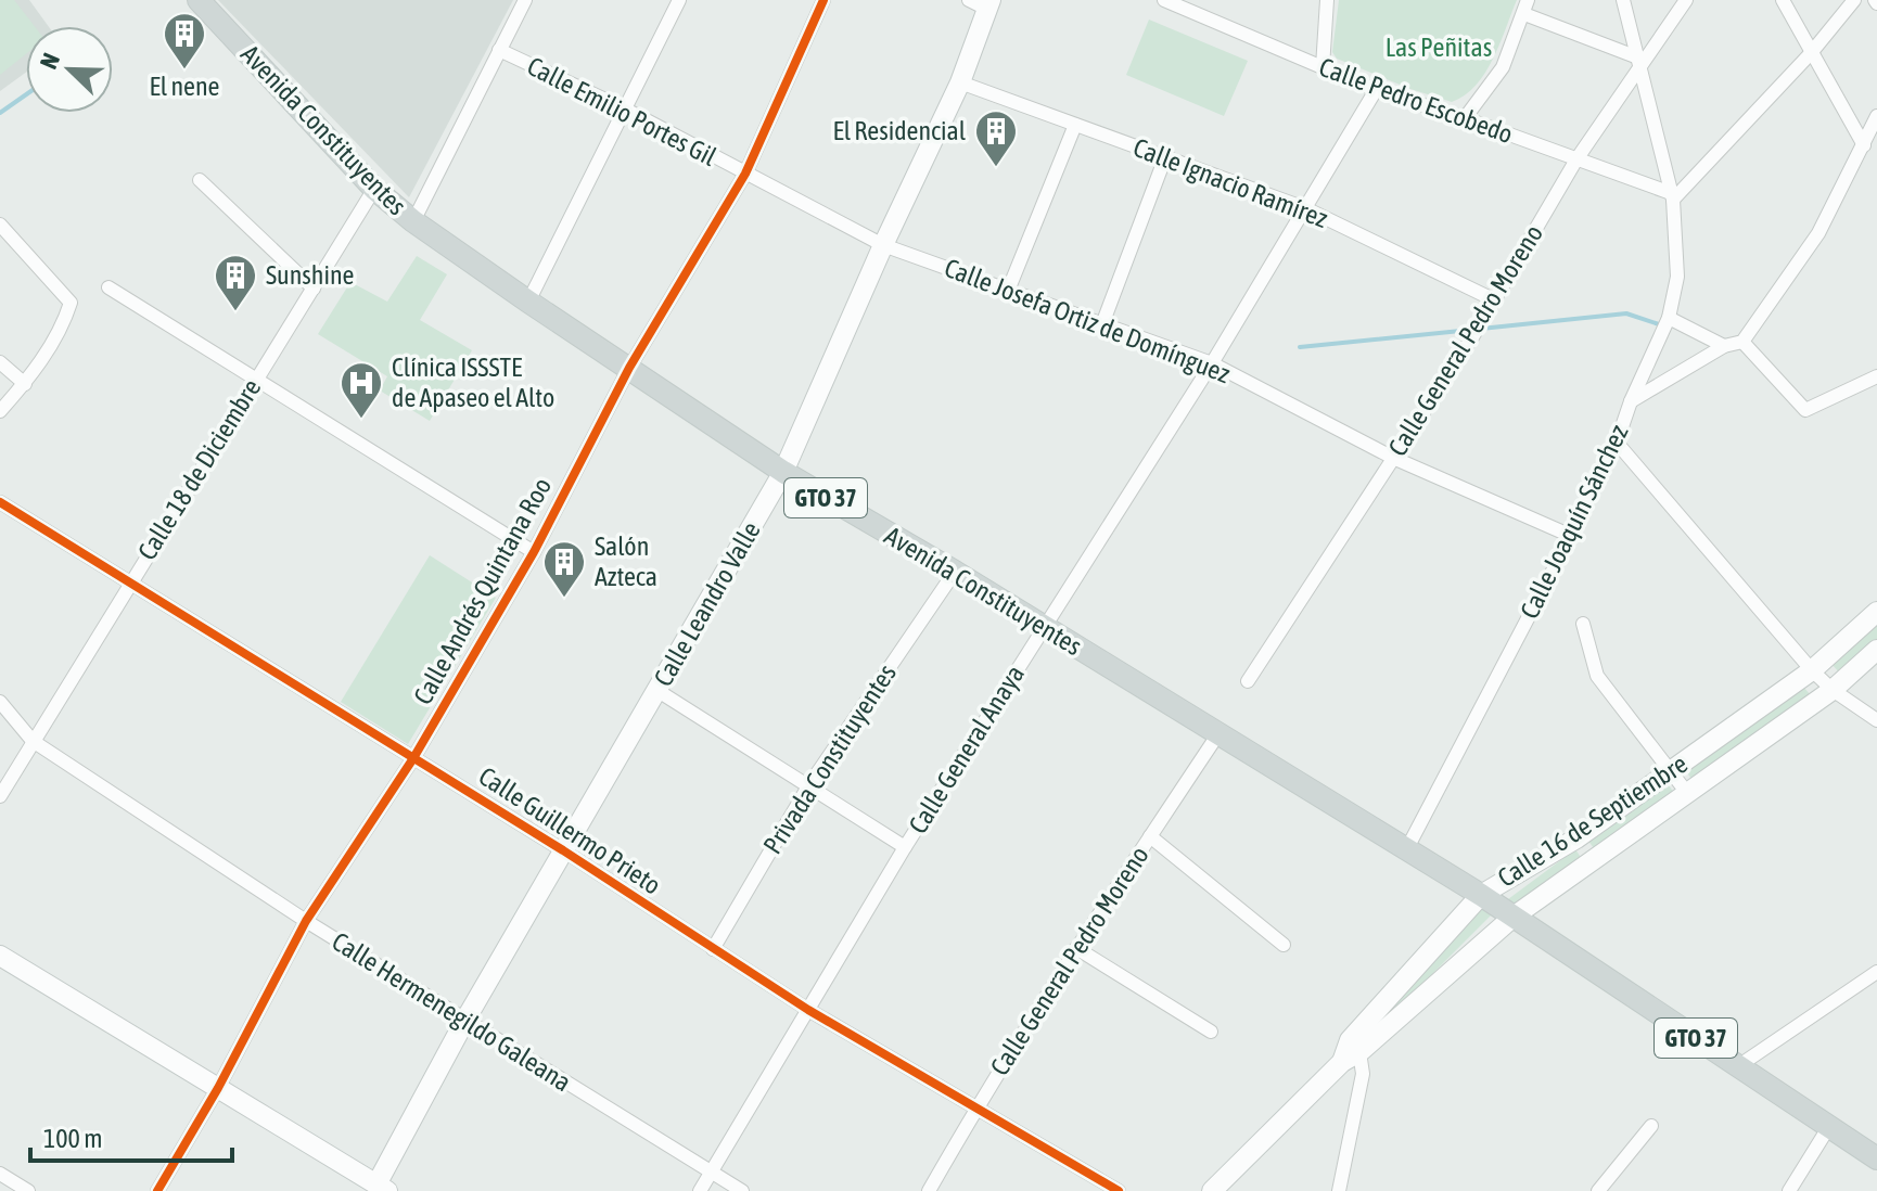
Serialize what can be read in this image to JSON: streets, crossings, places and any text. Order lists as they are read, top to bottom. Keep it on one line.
{"streets":{"main road":["Avenida Constituyentes","GTO 37"],"street":["Calle Pedro Escobedo","Calle Emilio Portes Gil","Calle Ignacio Ramírez","Calle Josefa Ortiz de Domínguez","Calle General Pedro Moreno","Calle 18 de Diciembre","Calle Joaquín Sánchez","Calle Andrés Quintana Roo","Calle Leandro Valle","Calle General Anaya","Privada Constituyentes","Calle 16 de Septiembre","Calle Guillermo Prieto","Calle Hermenegildo Galeana"]},"crossings":[["Calle Pedro Escobedo","Calle General Pedro Moreno"],["Calle Pedro Escobedo","Calle General Anaya"],["Calle Emilio Portes Gil","Calle Josefa Ortiz de Domínguez"],["Calle Emilio Portes Gil","Calle Andrés Quintana Roo"],["Calle Emilio Portes Gil","Calle Leandro Valle"],["Avenida Constituyentes","Calle General Pedro Moreno"],["Avenida Constituyentes","Calle 18 de Diciembre"],["Avenida Constituyentes","GTO 37"],["Avenida Constituyentes","Calle Joaquín Sánchez"],["Avenida Constituyentes","Calle Andrés Quintana Roo"],["Avenida Constituyentes","Calle Leandro Valle"],["Avenida Constituyentes","Calle General Anaya"],["Avenida Constituyentes","Privada Constituyentes"],["Avenida Constituyentes","Calle 16 de Septiembre"],["Calle Ignacio Ramírez","Calle General Pedro Moreno"],["Calle Ignacio Ramírez","Calle Leandro Valle"],["Calle Ignacio Ramírez","Calle General Anaya"],["Calle Josefa Ortiz de Domínguez","Calle General Pedro Moreno"],["Calle Josefa Ortiz de Domínguez","Calle Joaquín Sánchez"],["Calle Josefa Ortiz de Domínguez","Calle Leandro Valle"],["Calle Josefa Ortiz de Domínguez","Calle General Anaya"],["Calle General Pedro Moreno","Calle Guillermo Prieto"],["Calle 18 de Diciembre","Calle Guillermo Prieto"],["Calle 18 de Diciembre","Calle Hermenegildo Galeana"],["GTO 37","Calle 16 de Septiembre"],["Calle Andrés Quintana Roo","Calle Guillermo Prieto"],["Calle Andrés Quintana Roo","Calle Hermenegildo Galeana"],["Calle Leandro Valle","Calle Guillermo Prieto"],["Calle Leandro Valle","Calle Hermenegildo Galeana"],["Calle General Anaya","Calle Guillermo Prieto"],["Calle General Anaya","Calle Hermenegildo Galeana"],["Privada Constituyentes","Calle Guillermo Prieto"]],"parks":["Las Peñitas"],"places":{"building":["El nene","El Residencial","Sunshine","Salón Azteca"],"hospital":["Clínica ISSSTE de Apaseo el Alto"]},"scale_bar":"100 m","north":"top left"}
